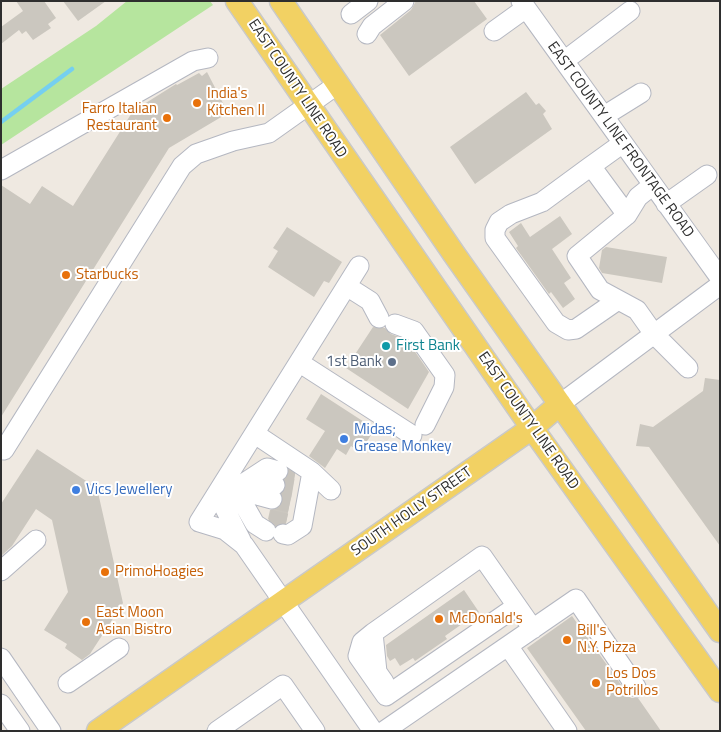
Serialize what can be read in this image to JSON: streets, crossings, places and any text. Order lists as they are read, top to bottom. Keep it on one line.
{"streets":{"main road":["EAST COUNTY LINE ROAD","SOUTH HOLLY STREET"],"street":["EAST COUNTY LINE FRONTAGE ROAD"]},"crossings":[["EAST COUNTY LINE ROAD","SOUTH HOLLY STREET"]],"places":["India's Kitchen II","Farro Italian Restaurant","Starbucks","First Bank","1st Bank","Midas; Grease Monkey","Vics Jewellery","PrimoHoagies","McDonald's","East Moon Asian Bistro","Bill's N.Y. Pizza","Los Dos Potrillos"]}
